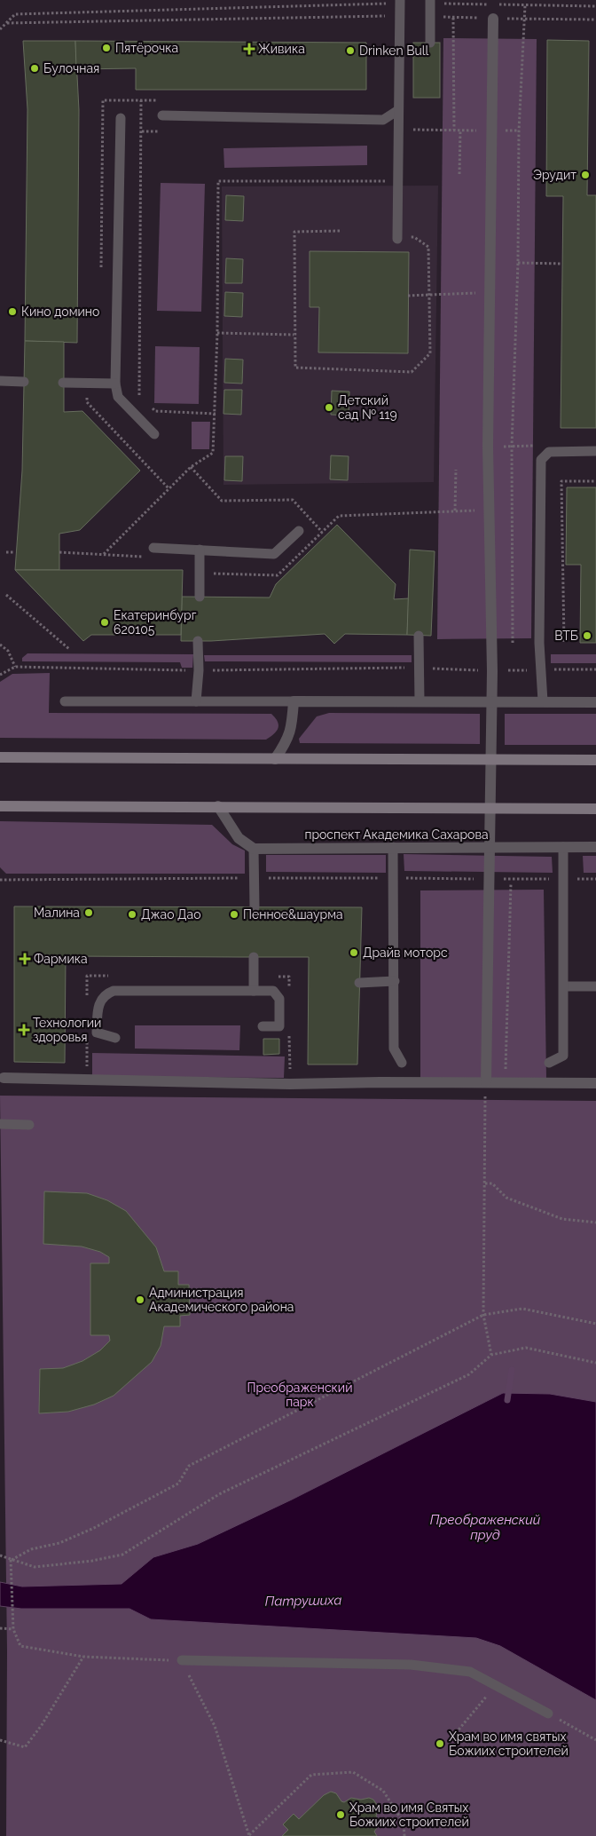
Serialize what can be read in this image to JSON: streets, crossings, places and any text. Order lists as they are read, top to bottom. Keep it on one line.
{"streets":{"street":["проспект Академика Сахарова"]},"water":["Преображенский пруд","Патрушиха"],"parks":["Преображенский парк"],"places":{"other":["Пятёрочка","Drinken Bull","Булочная","Эрудит","Кино домино","Детский сад № 119","Екатеринбург 620105","ВТБ","Малина","Джао Дао","Пенное&шаурма","Драйв моторс","Администрация Академического района","Храм во имя святых Божиих строителей","Храм во имя Святых Божиих строителей"],"health":["Живика","Фармика","Технологии здоровья"]}}
